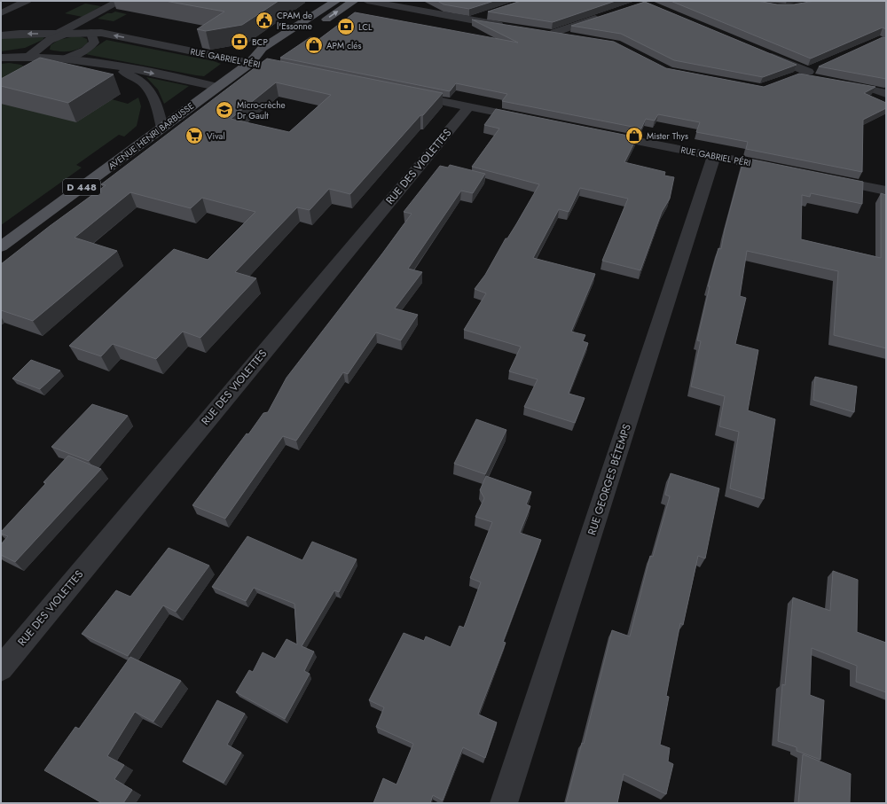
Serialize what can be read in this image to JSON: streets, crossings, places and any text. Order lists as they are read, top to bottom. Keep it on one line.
{"streets":{"main road":["AVENUE HENRI BARBUSSE","D 448"],"street":["RUE GABRIEL PÉRI","RUE DES VIOLETTES","RUE GEORGES BÉTEMPS"]},"crossings":[["RUE GABRIEL PÉRI","AVENUE HENRI BARBUSSE"],["RUE GABRIEL PÉRI","RUE GEORGES BÉTEMPS"]],"places":{"public building":["CPAM de l'Essonne"],"bank":["LCL","BCP"],"shop":["APM clés","Mister Thys"],"school or university":["Micro-crèche Dr Gault"],"supermarket":["Vival"]}}
